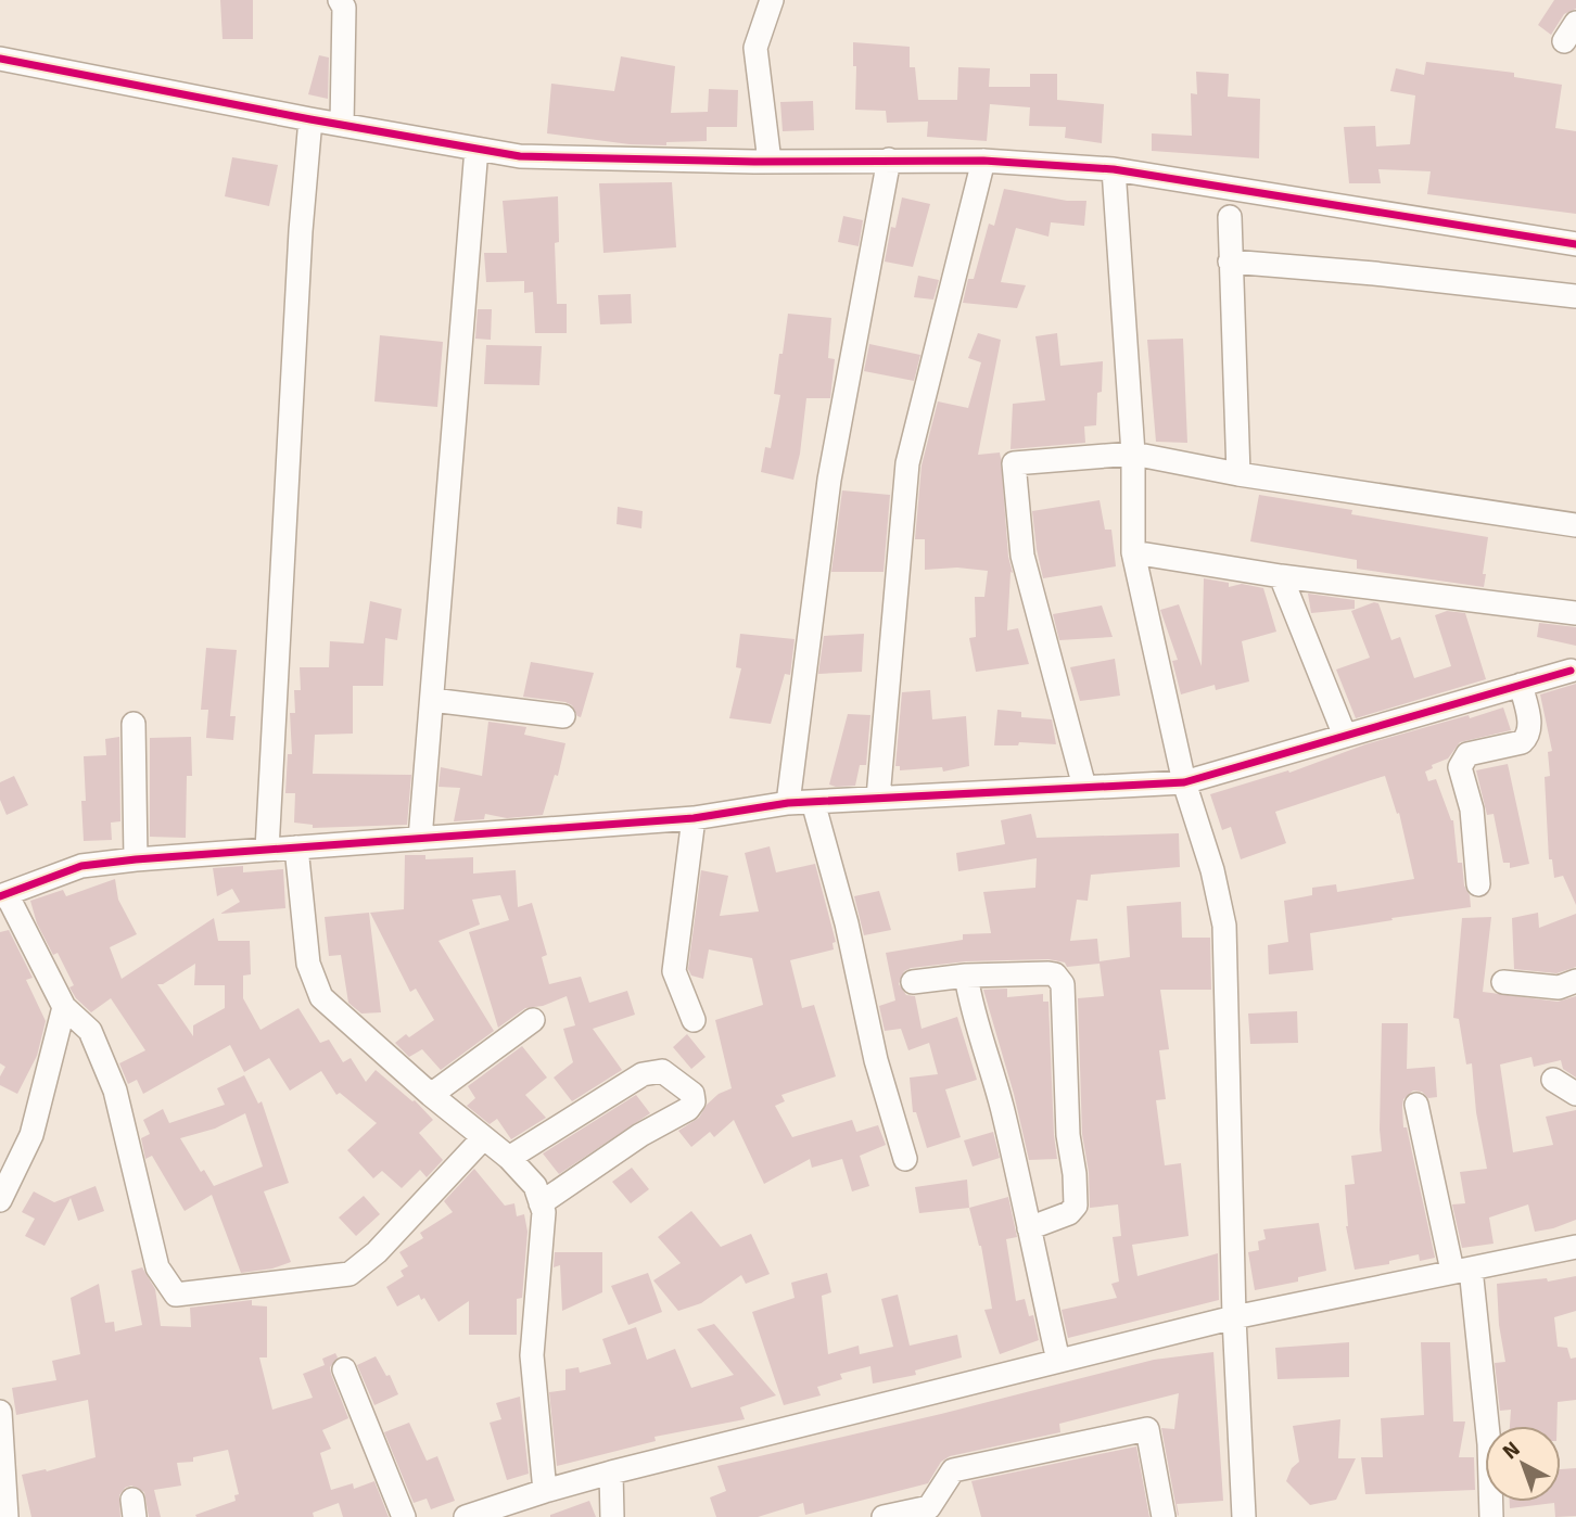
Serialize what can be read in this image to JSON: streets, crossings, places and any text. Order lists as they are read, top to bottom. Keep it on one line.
{"north":"top left"}
